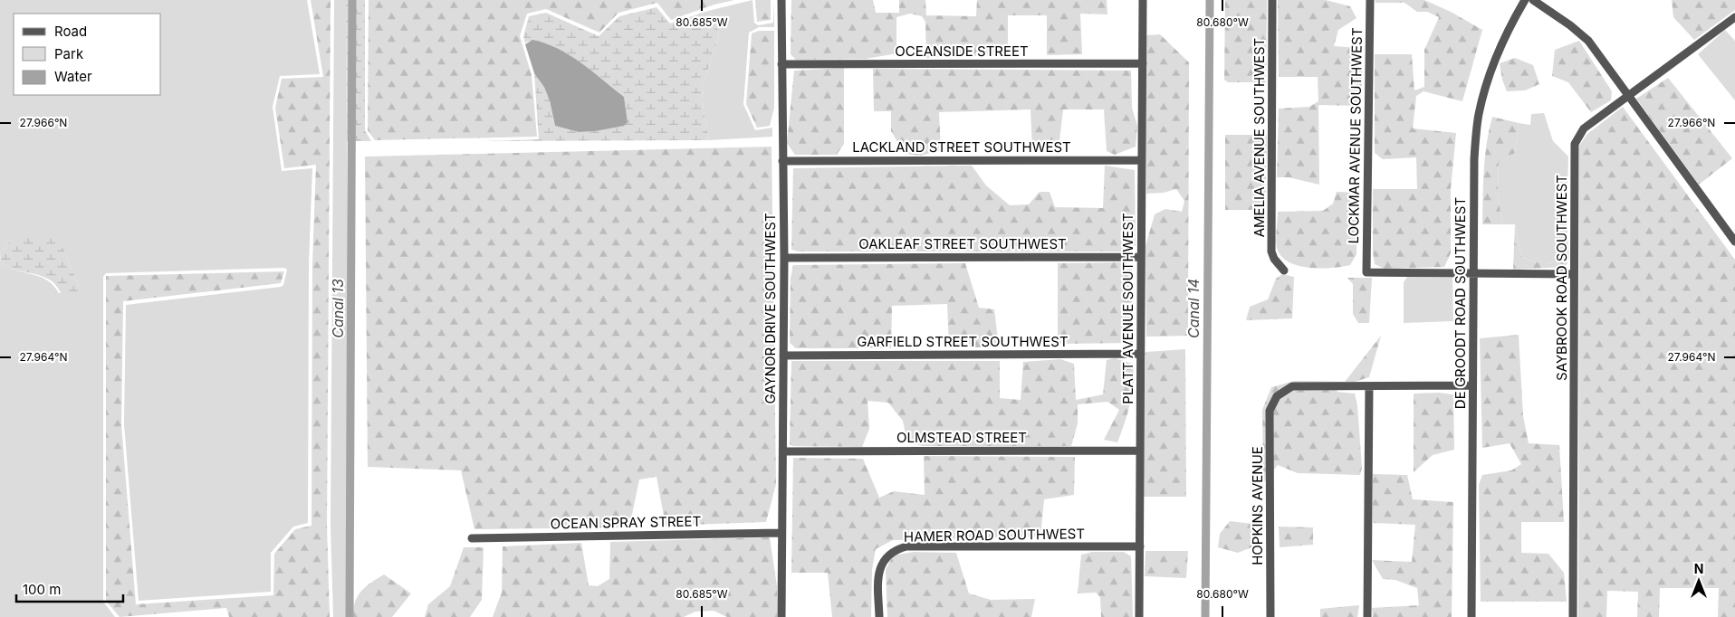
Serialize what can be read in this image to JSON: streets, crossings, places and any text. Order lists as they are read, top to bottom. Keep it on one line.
{"streets":{"street":["OCEANSIDE STREET","LOCKMAR AVENUE SOUTHWEST","AMELIA AVENUE SOUTHWEST","LACKLAND STREET SOUTHWEST","OAKLEAF STREET SOUTHWEST","SAYBROOK ROAD SOUTHWEST","DE GROODT ROAD SOUTHWEST","GAYNOR DRIVE SOUTHWEST","PLATT AVENUE SOUTHWEST","GARFIELD STREET SOUTHWEST","OLMSTEAD STREET","HOPKINS AVENUE","OCEAN SPRAY STREET","HAMER ROAD SOUTHWEST"]},"crossings":[["OCEANSIDE STREET","GAYNOR DRIVE SOUTHWEST"],["OCEANSIDE STREET","PLATT AVENUE SOUTHWEST"],["LOCKMAR AVENUE SOUTHWEST","DE GROODT ROAD SOUTHWEST"],["LACKLAND STREET SOUTHWEST","GAYNOR DRIVE SOUTHWEST"],["LACKLAND STREET SOUTHWEST","PLATT AVENUE SOUTHWEST"],["OAKLEAF STREET SOUTHWEST","GAYNOR DRIVE SOUTHWEST"],["OAKLEAF STREET SOUTHWEST","PLATT AVENUE SOUTHWEST"],["GAYNOR DRIVE SOUTHWEST","GARFIELD STREET SOUTHWEST"],["GAYNOR DRIVE SOUTHWEST","OLMSTEAD STREET"],["GAYNOR DRIVE SOUTHWEST","OCEAN SPRAY STREET"],["PLATT AVENUE SOUTHWEST","GARFIELD STREET SOUTHWEST"],["PLATT AVENUE SOUTHWEST","OLMSTEAD STREET"],["PLATT AVENUE SOUTHWEST","HAMER ROAD SOUTHWEST"]],"water":["Canal 13","Canal 14"],"legend":["Road","Park","Water"],"scale_bar":"100 m","north":"top","coordinates":["80.685°W","80.680°W","27.966°N","27.964°N"]}
